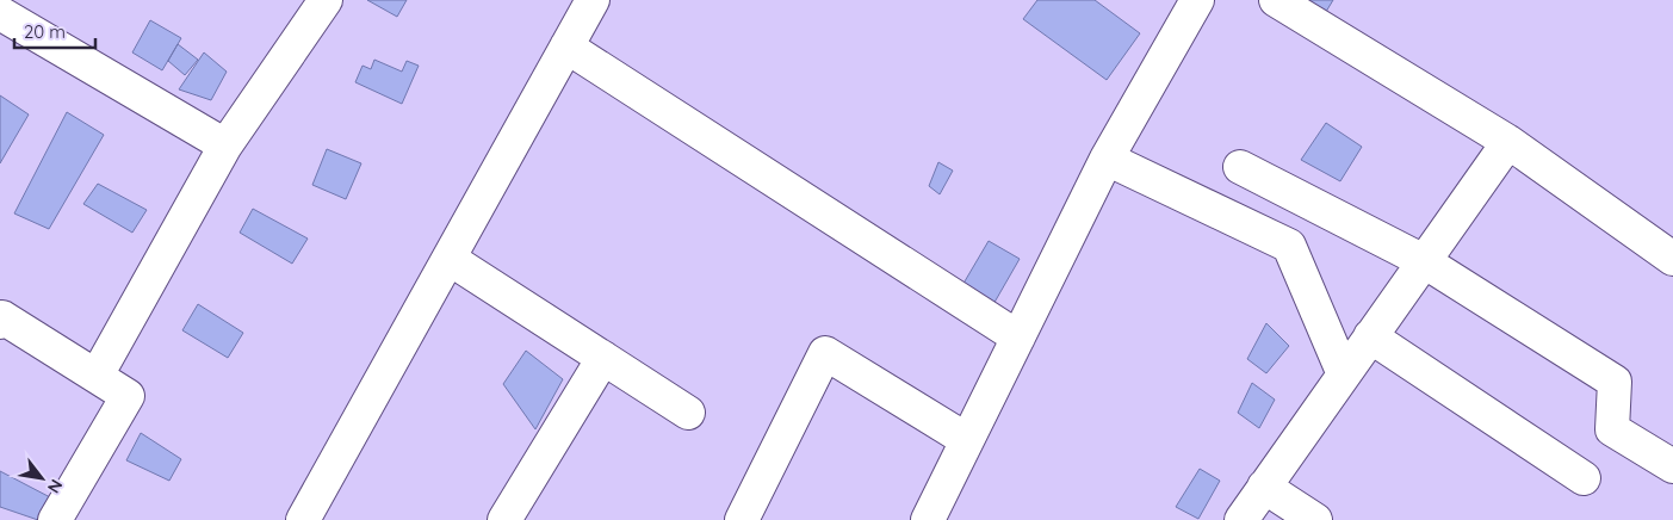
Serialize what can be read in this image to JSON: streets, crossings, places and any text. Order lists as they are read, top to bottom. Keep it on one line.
{"scale_bar":"20 m","north":"bottom right"}
